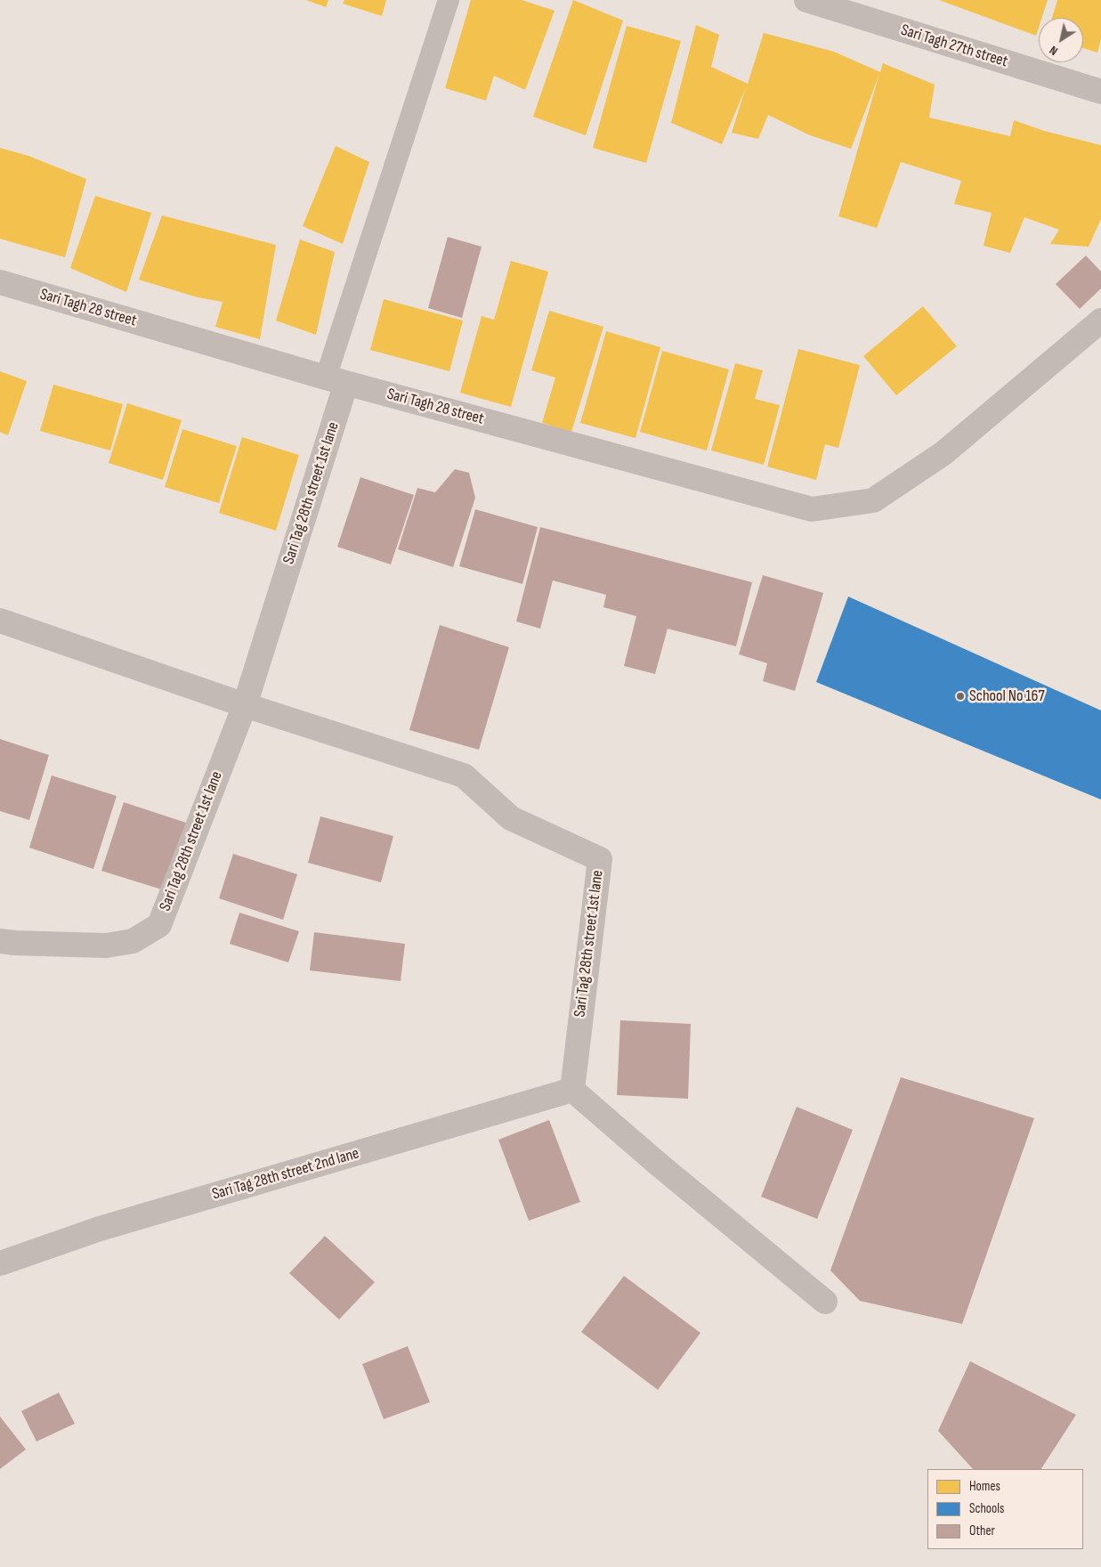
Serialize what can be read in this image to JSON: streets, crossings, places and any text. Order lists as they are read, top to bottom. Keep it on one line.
{"streets":{"street":["Sari Tagh 27th street","Sari Tagh 28 street","Sari Tag 28th street 1st lane","Sari Tag 28th street 2nd lane"]},"crossings":[["Sari Tagh 28 street","Sari Tag 28th street 1st lane"],["Sari Tag 28th street 1st lane","Sari Tag 28th street 2nd lane"]],"places":["School No 167"],"legend":["Homes","Schools","Other"],"north":"bottom left"}
